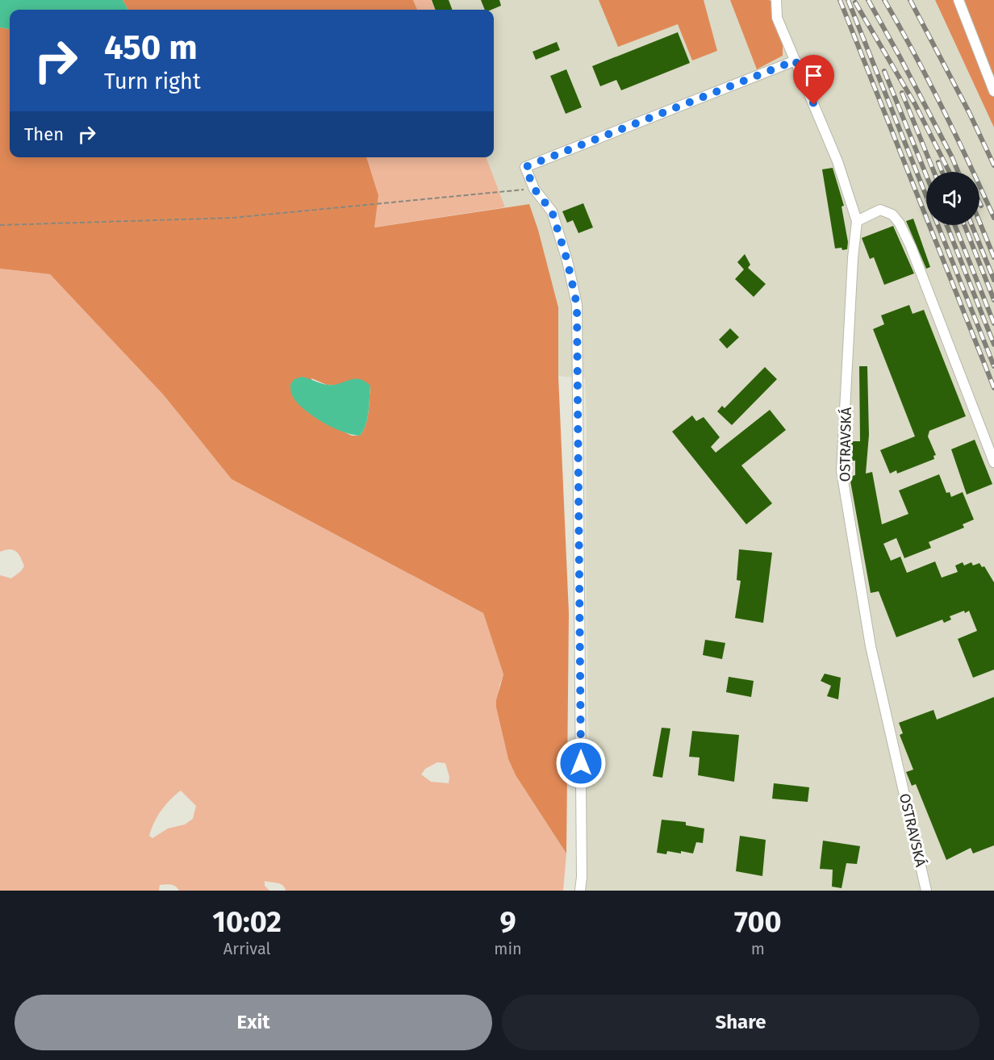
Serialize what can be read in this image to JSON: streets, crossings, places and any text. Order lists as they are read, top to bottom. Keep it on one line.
{"streets":{"street":["OSTRAVSKÁ"]},"page":{"turn":["450 m","Turn right"],"then":"Then","eta":["10:02","Arrival","9","min","700","m"],"buttons":["Exit","Share"]}}
